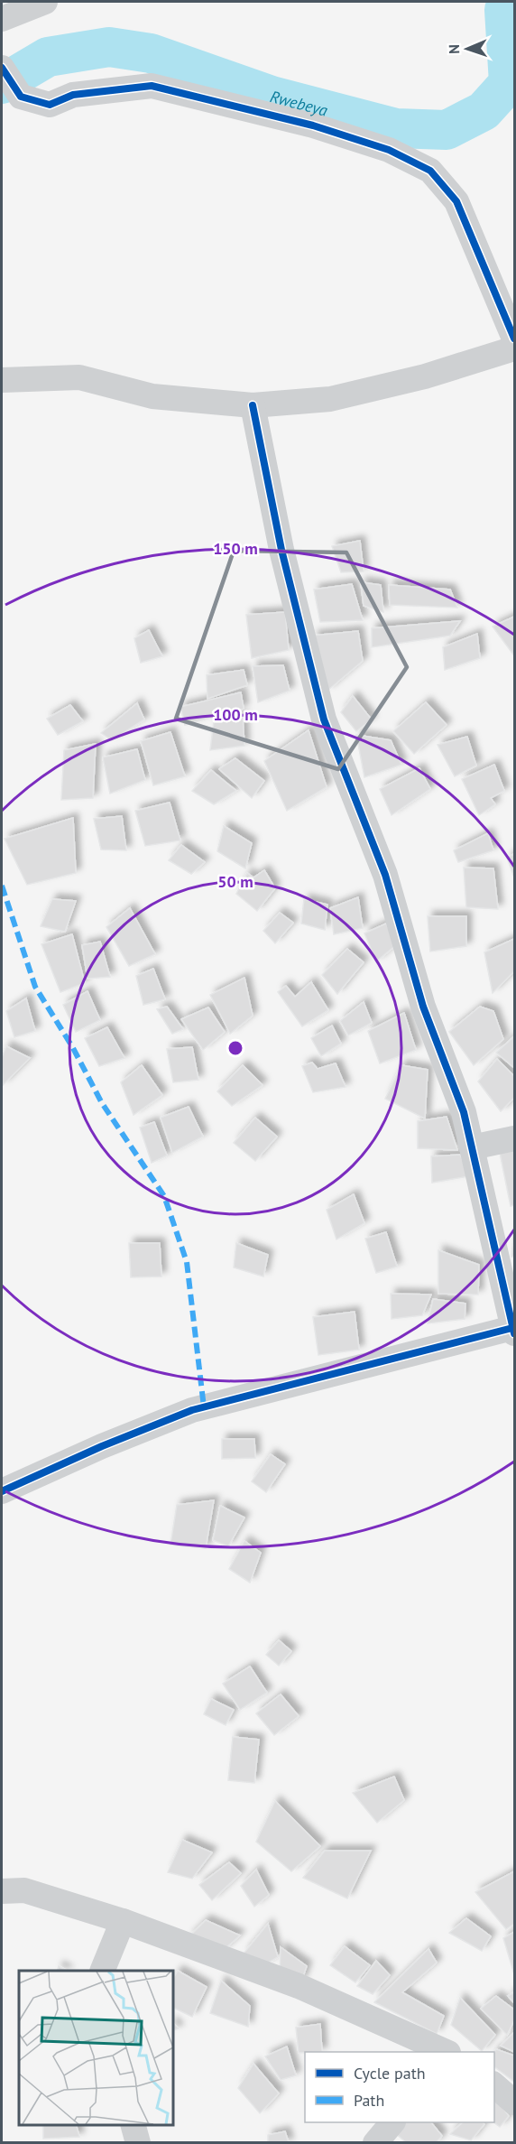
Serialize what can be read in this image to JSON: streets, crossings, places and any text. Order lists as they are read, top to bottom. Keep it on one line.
{"water":["Rwebeya"],"legend":["Cycle path","Path"],"north":"left","rings":["150 m","100 m","50 m"]}
